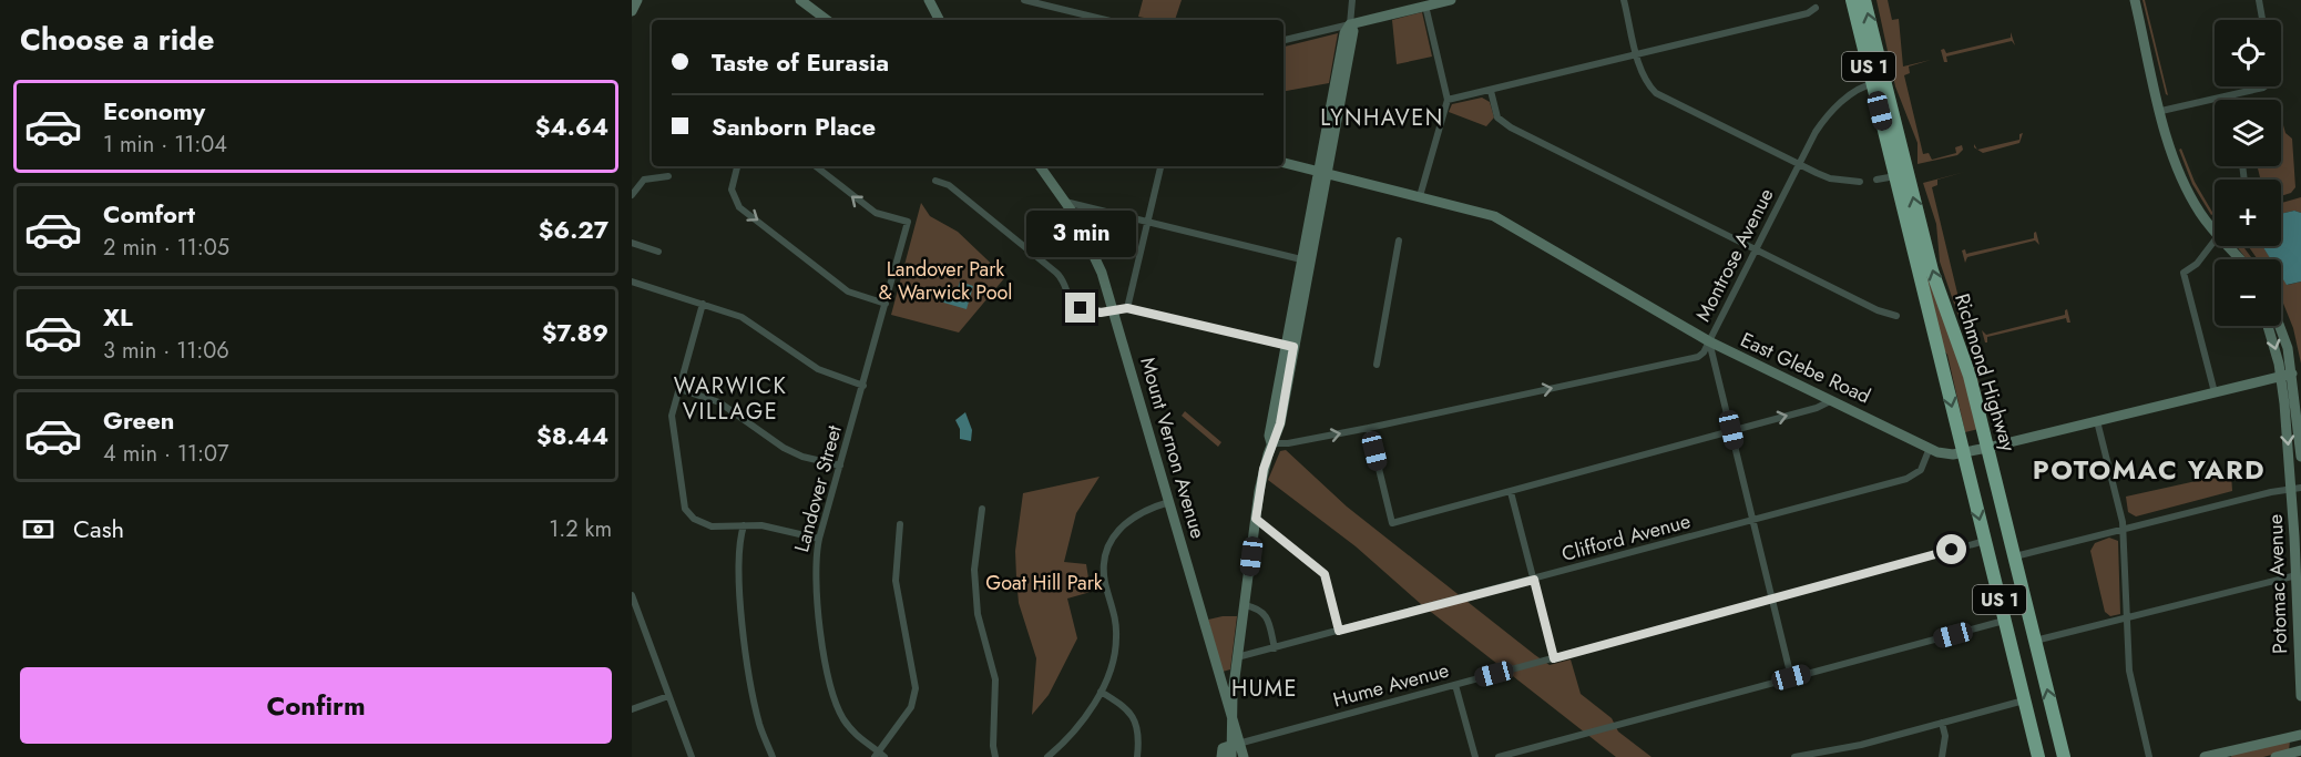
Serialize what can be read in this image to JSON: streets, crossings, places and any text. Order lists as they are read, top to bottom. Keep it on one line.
{"streets":{"highway":["US 1","Richmond Highway"],"street":["Montrose Avenue","East Glebe Road","Mount Vernon Avenue","Landover Street","Clifford Avenue","Potomac Avenue","Hume Avenue"]},"crossings":[["Montrose Avenue","East Glebe Road"],["Montrose Avenue","Richmond Highway"],["Montrose Avenue","Clifford Avenue"],["Montrose Avenue","Hume Avenue"],["East Glebe Road","Richmond Highway"],["East Glebe Road","Clifford Avenue"],["East Glebe Road","Potomac Avenue"],["Richmond Highway","Hume Avenue"]],"districts":["LYNHAVEN","WARWICK VILLAGE","POTOMAC YARD","HUME"],"parks":["Landover Park & Warwick Pool","Goat Hill Park"],"page":{"heading":"Choose a ride","map_buttons":["+","−"],"banner":["Taste of Eurasia","Sanborn Place"],"list":[{"name":"Economy","note":"1 min · 11:04","value":"$4.64"},{"name":"Comfort","note":"2 min · 11:05","value":"$6.27"},{"name":"XL","note":"3 min · 11:06","value":"$7.89"},{"name":"Green","note":"4 min · 11:07","value":"$8.44"}],"bubble":"3 min","pay":["Cash","1.2 km"],"buttons":"Confirm"}}
